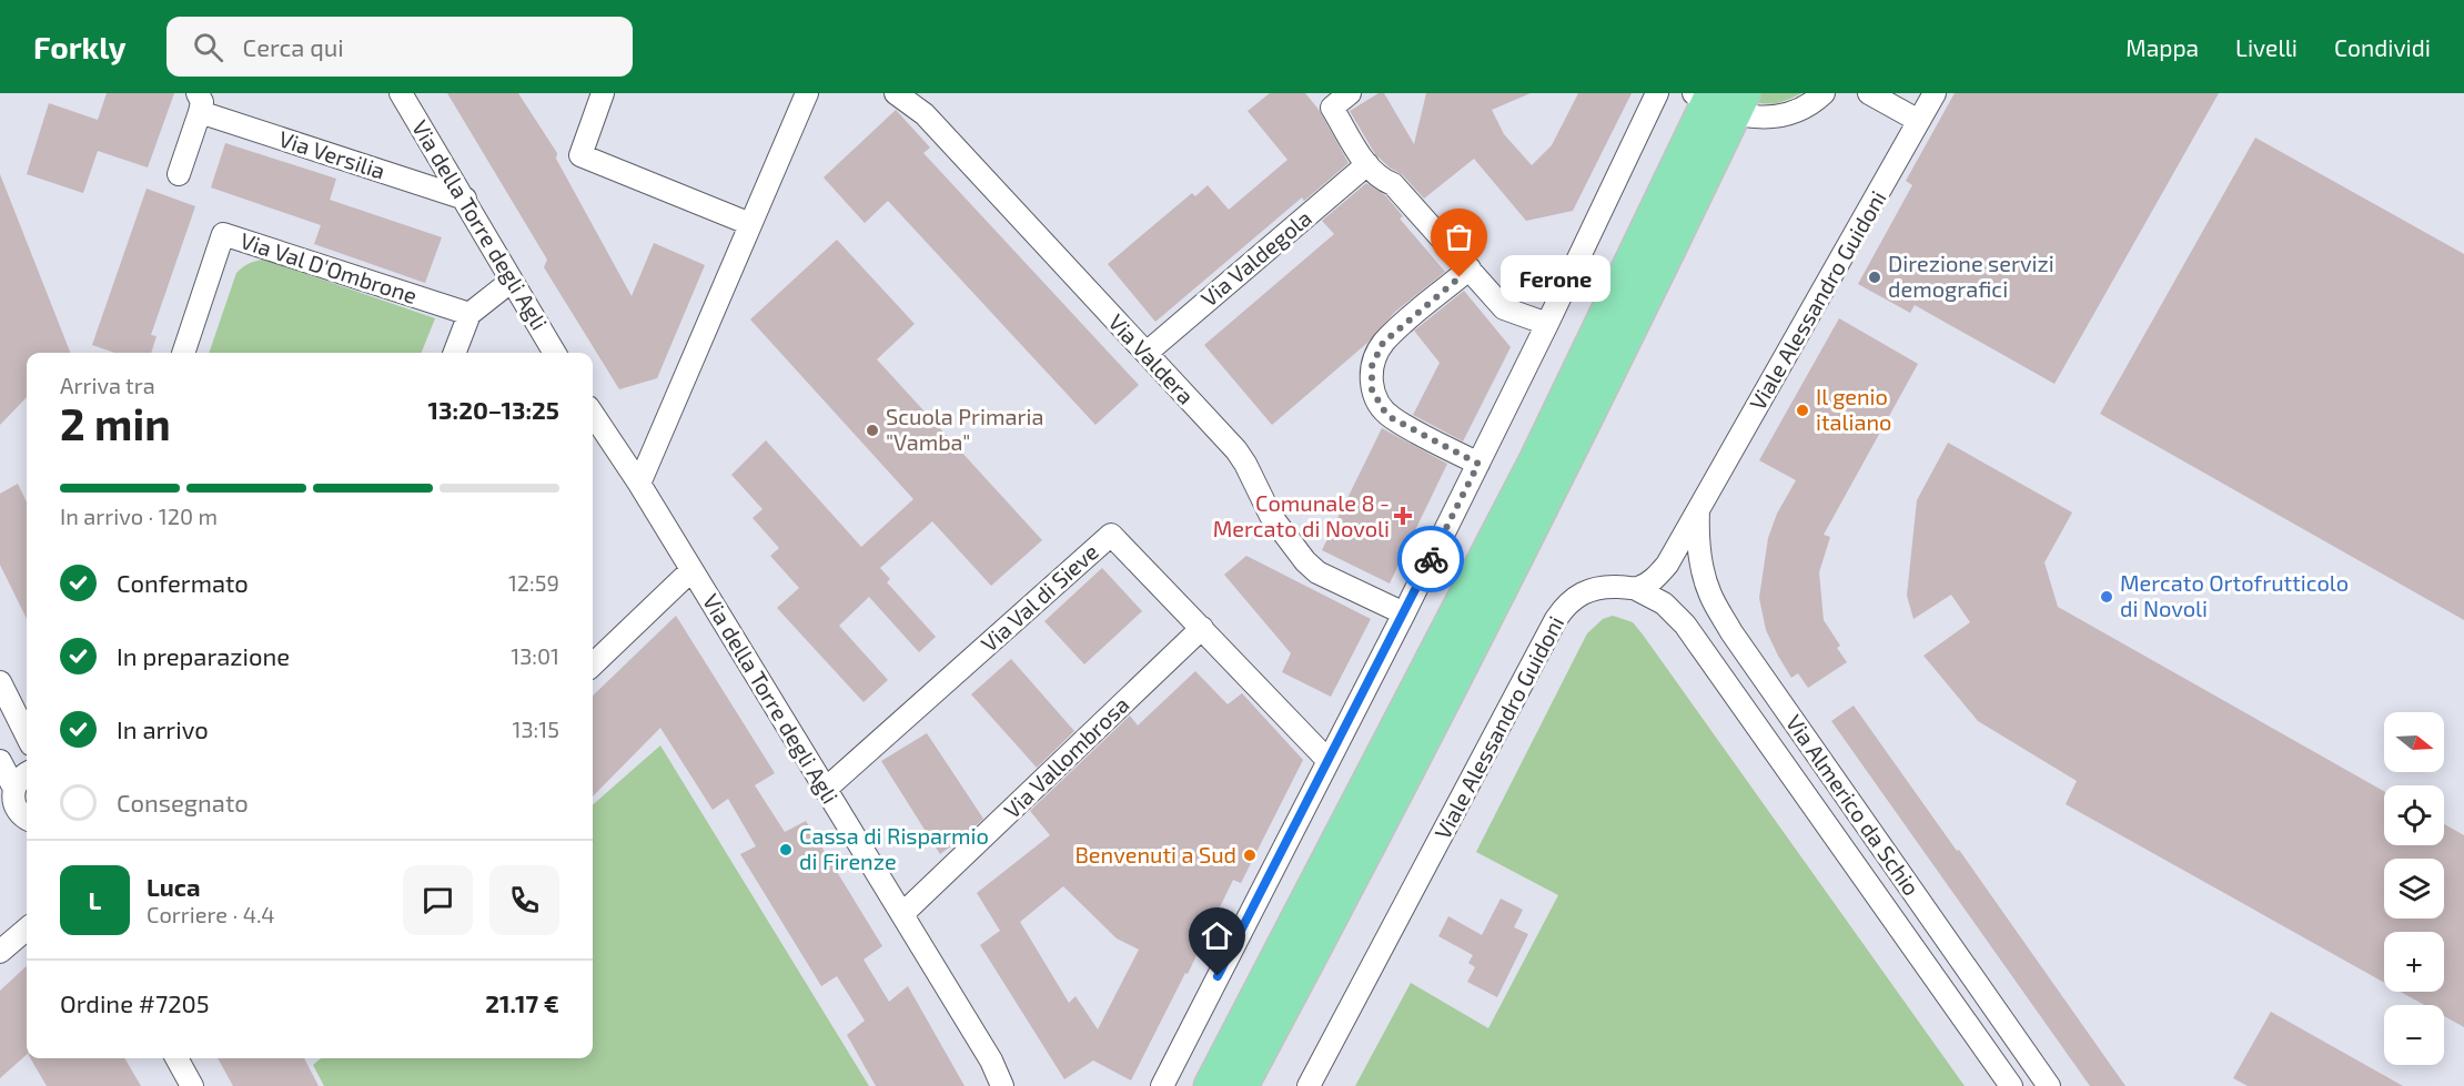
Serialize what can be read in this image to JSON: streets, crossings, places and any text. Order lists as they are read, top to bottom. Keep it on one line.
{"streets":{"street":["Via Versilia","Via della Torre degli Agli","Via Valdegola","Via Val D'Ombrone","Viale Alessandro Guidoni","Via Valdera","Via Val di Sieve","Via Vallombrosa","Via Almerico da Schio"]},"crossings":[["Via Versilia","Via della Torre degli Agli"],["Via della Torre degli Agli","Via Val di Sieve"],["Via della Torre degli Agli","Via Vallombrosa"],["Via Valdegola","Via Valdera"],["Viale Alessandro Guidoni","Via Almerico da Schio"],["Via Val di Sieve","Via Vallombrosa"]],"places":{"other":["Ferone","Direzione servizi demografici","Il genio italiano","Scuola Primaria \"Vamba\"","Mercato Ortofrutticolo di Novoli","Cassa di Risparmio di Firenze","Benvenuti a Sud"],"health":["Comunale 8 - Mercato di Novoli"]},"north":"right","page":{"header":"Forkly","search":"Cerca qui","nav":["Mappa","Livelli","Condividi"],"bubble":"Ferone","heading":["2 min","Arriva tra","13:20–13:25"],"panel":["Luca","Corriere · 4.4","Ordine #7205","21.17 €"],"bar":"In arrivo · 120 m","list":[["Confermato","12:59"],["In preparazione","13:01"],["In arrivo","13:15"],"Consegnato"],"map_buttons":["+","−"],"round":"L"}}
